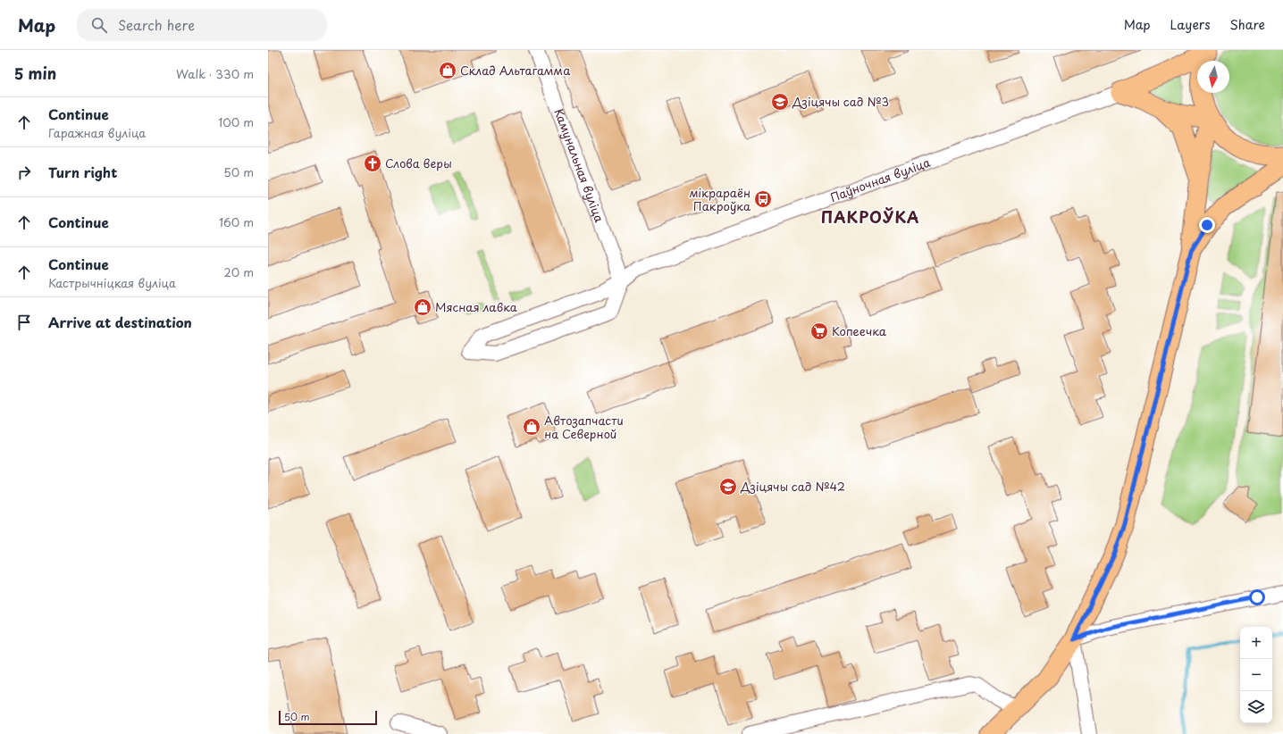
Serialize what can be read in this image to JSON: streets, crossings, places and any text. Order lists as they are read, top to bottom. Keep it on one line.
{"streets":{"street":["Камунальная вуліца","Паўночная вуліца"]},"crossings":[["Камунальная вуліца","Паўночная вуліца"]],"districts":["ПАКРОЎКА"],"places":{"shop":["Склад Альтагамма","Мясная лавка","Автозапчасти на Северной"],"school or university":["Дзіцячы сад №3","Дзіцячы сад №42"],"church":["Слова веры"],"bus stop":["мікрараён Пакроўка"],"supermarket":["Копеечка"]},"scale_bar":"50 m","north":"bottom","page":{"header":"Map","search":"Search here","nav":["Map","Layers","Share"],"heading":["5 min","Walk · 330 m"],"list":[["Continue","Гаражная вуліца","100 m"],["Turn right","50 m"],["Continue","160 m"],["Continue","Кастрычніцкая вуліца","20 m"],"Arrive at destination"],"map_buttons":["+","−"],"scale":"50 m"}}
